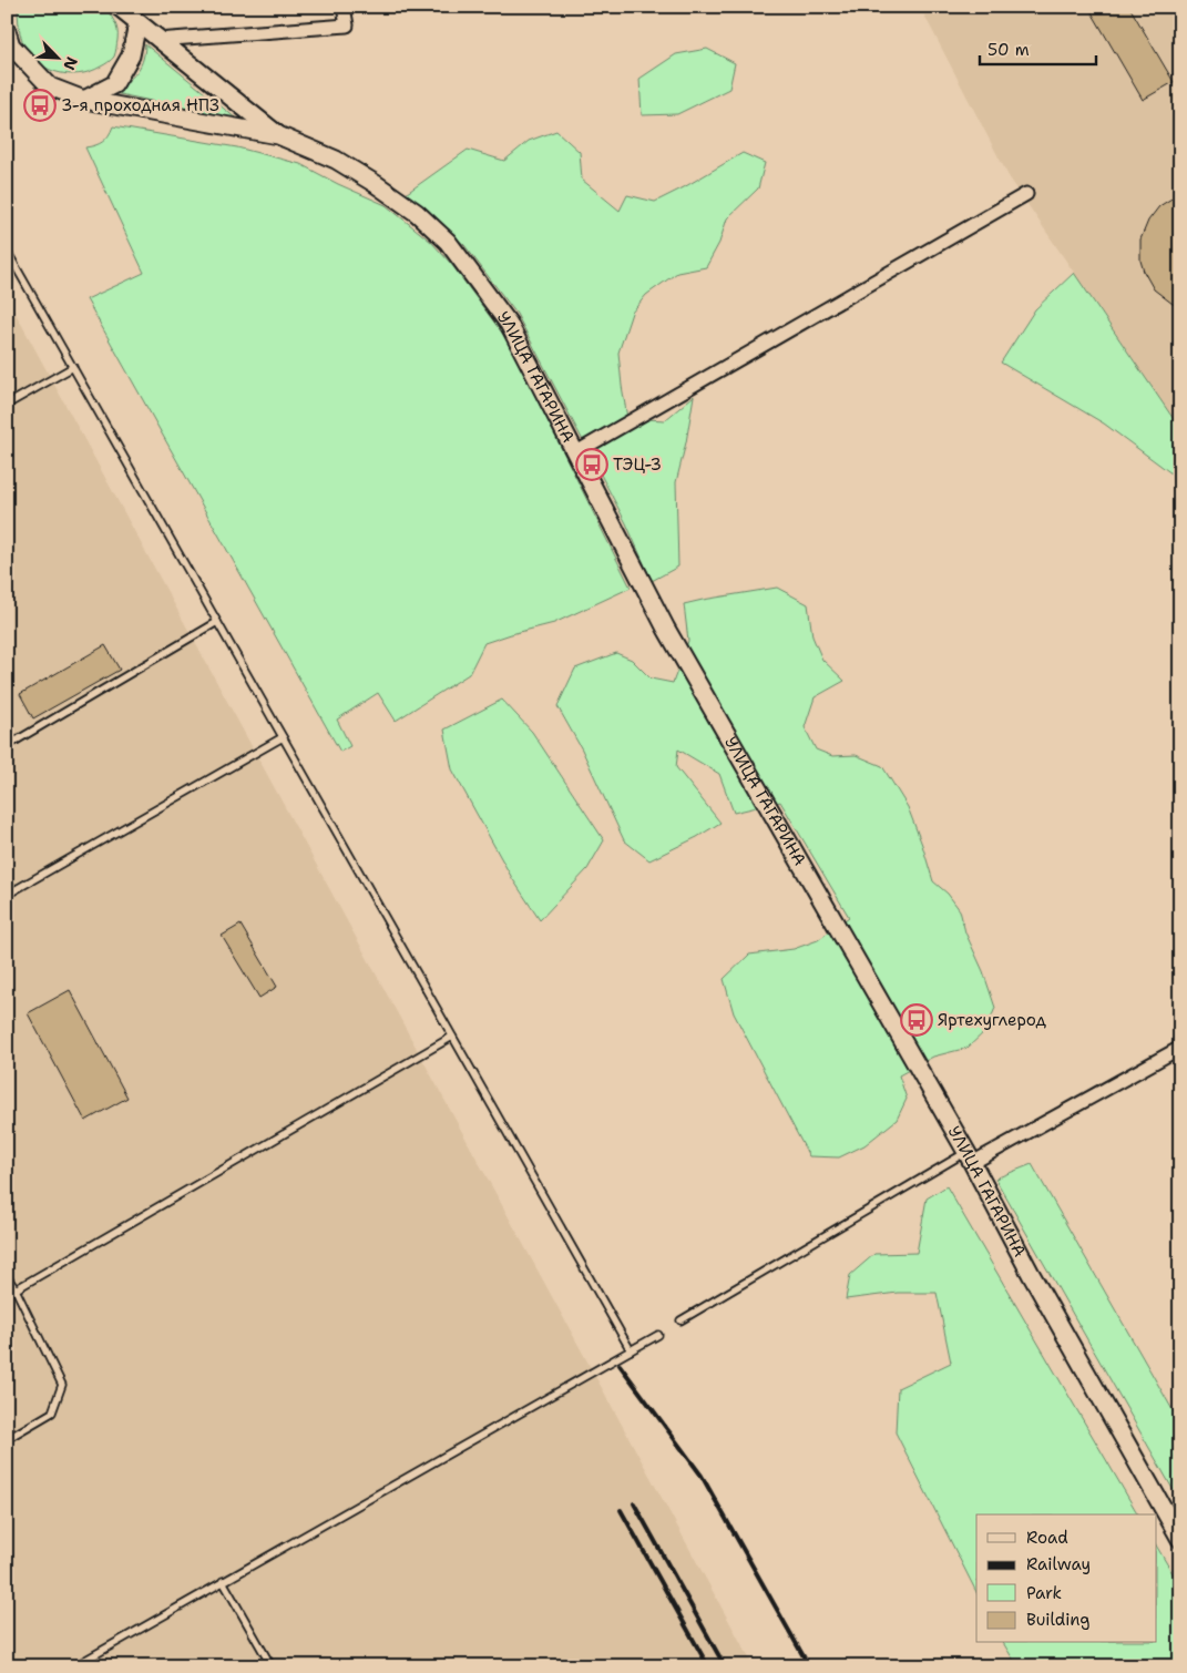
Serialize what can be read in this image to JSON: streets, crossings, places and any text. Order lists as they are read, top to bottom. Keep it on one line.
{"streets":{"main road":["УЛИЦА ГАГАРИНА"]},"places":{"bus stop":["3-я проходная НПЗ","ТЭЦ-3","Яртехуглерод"]},"legend":["Road","Railway","Park","Building"],"scale_bar":"50 m","north":"bottom right"}
